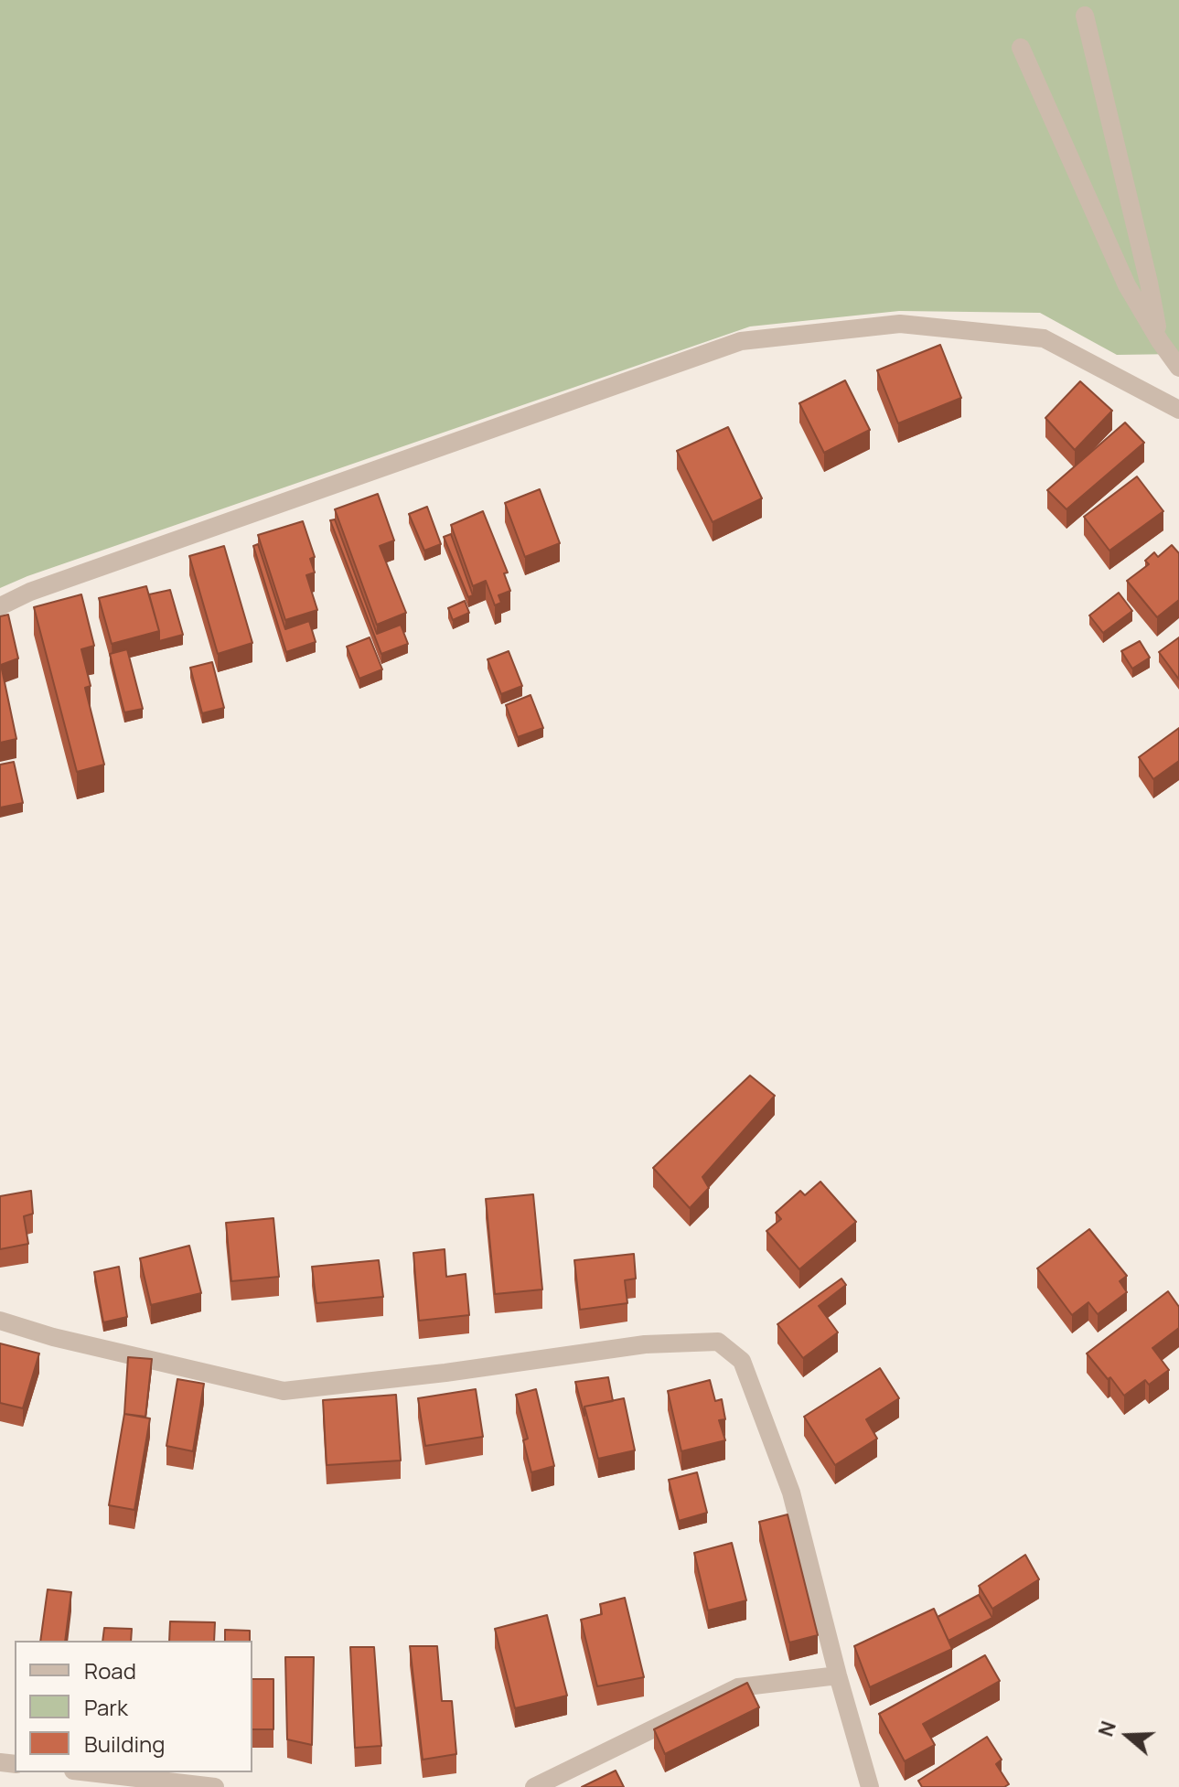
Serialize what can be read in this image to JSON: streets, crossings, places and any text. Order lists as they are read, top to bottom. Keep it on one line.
{"legend":["Road","Park","Building"],"north":"left"}
